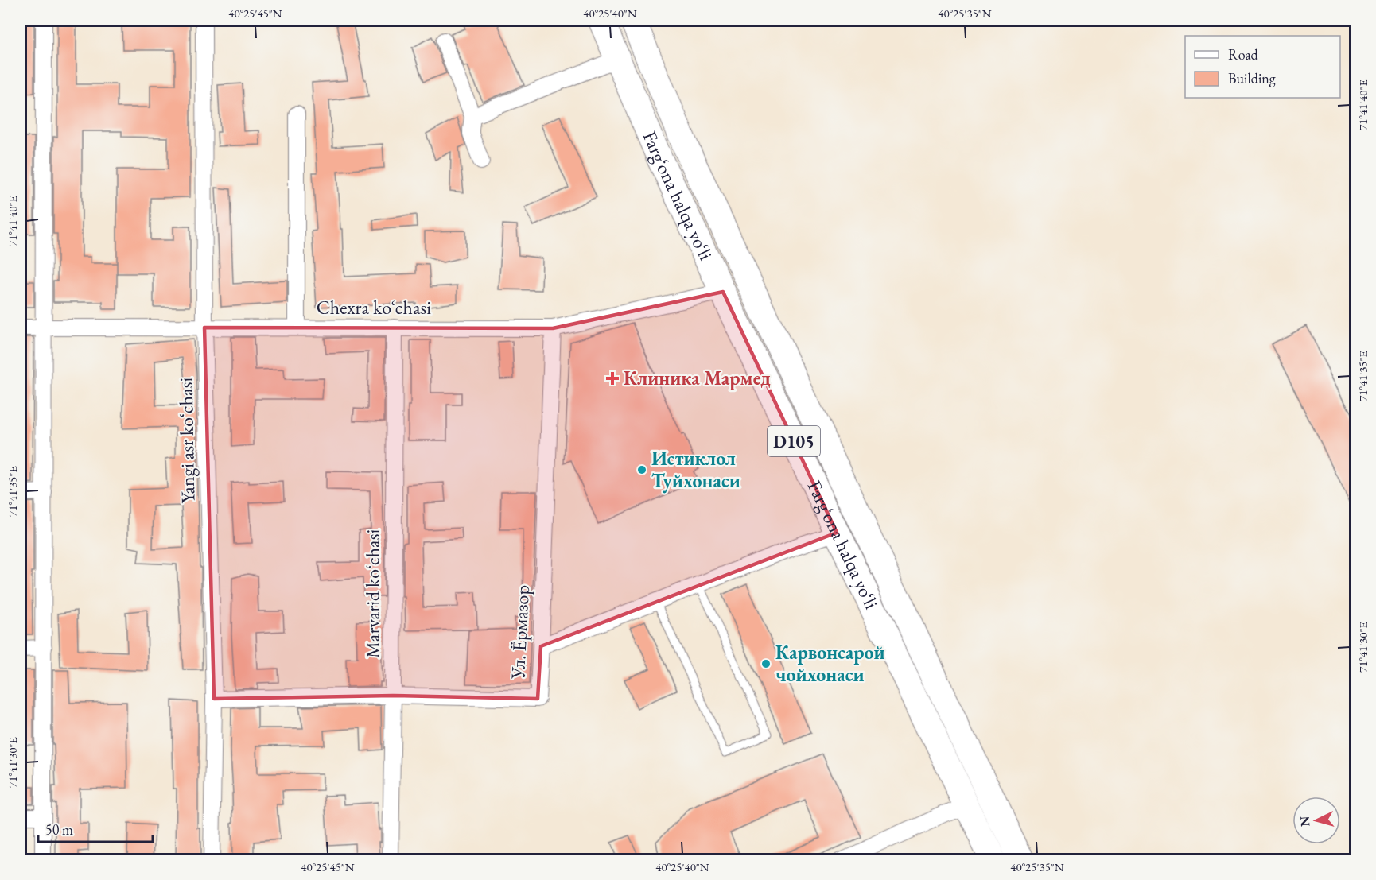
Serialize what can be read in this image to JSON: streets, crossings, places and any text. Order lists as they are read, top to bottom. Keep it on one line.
{"streets":{"highway":["Farg‘ona halqa yo‘li","D105"],"street":["Chexra koʻchasi","Yangi asr koʻchasi","Marvarid koʻchasi","Ул. Ёрмазор"]},"crossings":[["Farg‘ona halqa yo‘li","Chexra koʻchasi"],["Chexra koʻchasi","Yangi asr koʻchasi"],["Chexra koʻchasi","Marvarid koʻchasi"],["Chexra koʻchasi","Ул. Ёрмазор"],["Yangi asr koʻchasi","Ул. Ёрмазор"],["Marvarid koʻchasi","Ул. Ёрмазор"]],"places":{"health":["Клиника Мармед"],"other":["Истиклол Туйхонаси","Карвонсарой чойхонаси"]},"legend":["Road","Building"],"scale_bar":"50 m","north":"left","coordinates":["40°25'45\"N","40°25'40\"N","40°25'35\"N","71°41'40\"E","71°41'35\"E","71°41'30\"E"]}
